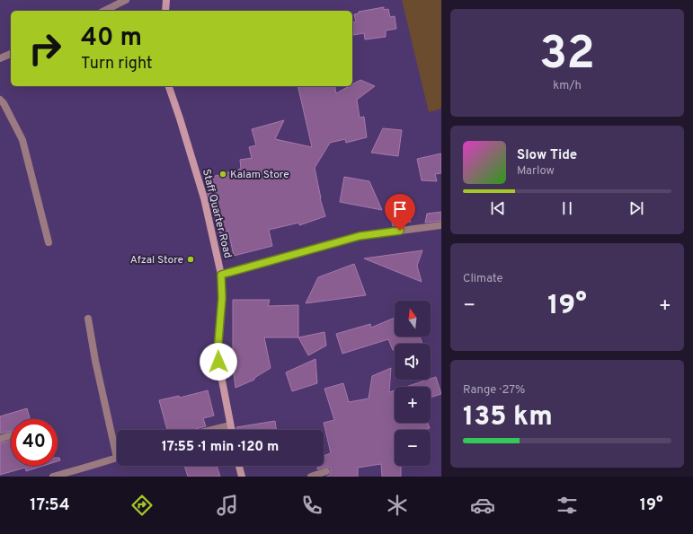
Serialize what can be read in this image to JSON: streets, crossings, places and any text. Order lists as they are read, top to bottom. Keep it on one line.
{"streets":{"street":["Staff Quarter Road"]},"places":["Kalam Store","Afzal Store"],"north":"top","page":{"tile":[["32","km/h"],"Climate",["Range · 27%","135 km"]],"turn":["40 m","Turn right"],"song":["Slow Tide","Marlow"],"heat":["−","19°","+"],"map_buttons":["+","−"],"limit":"40","trip":"17:55 · 1 min · 120 m","tabs":["17:54","19°"]}}
